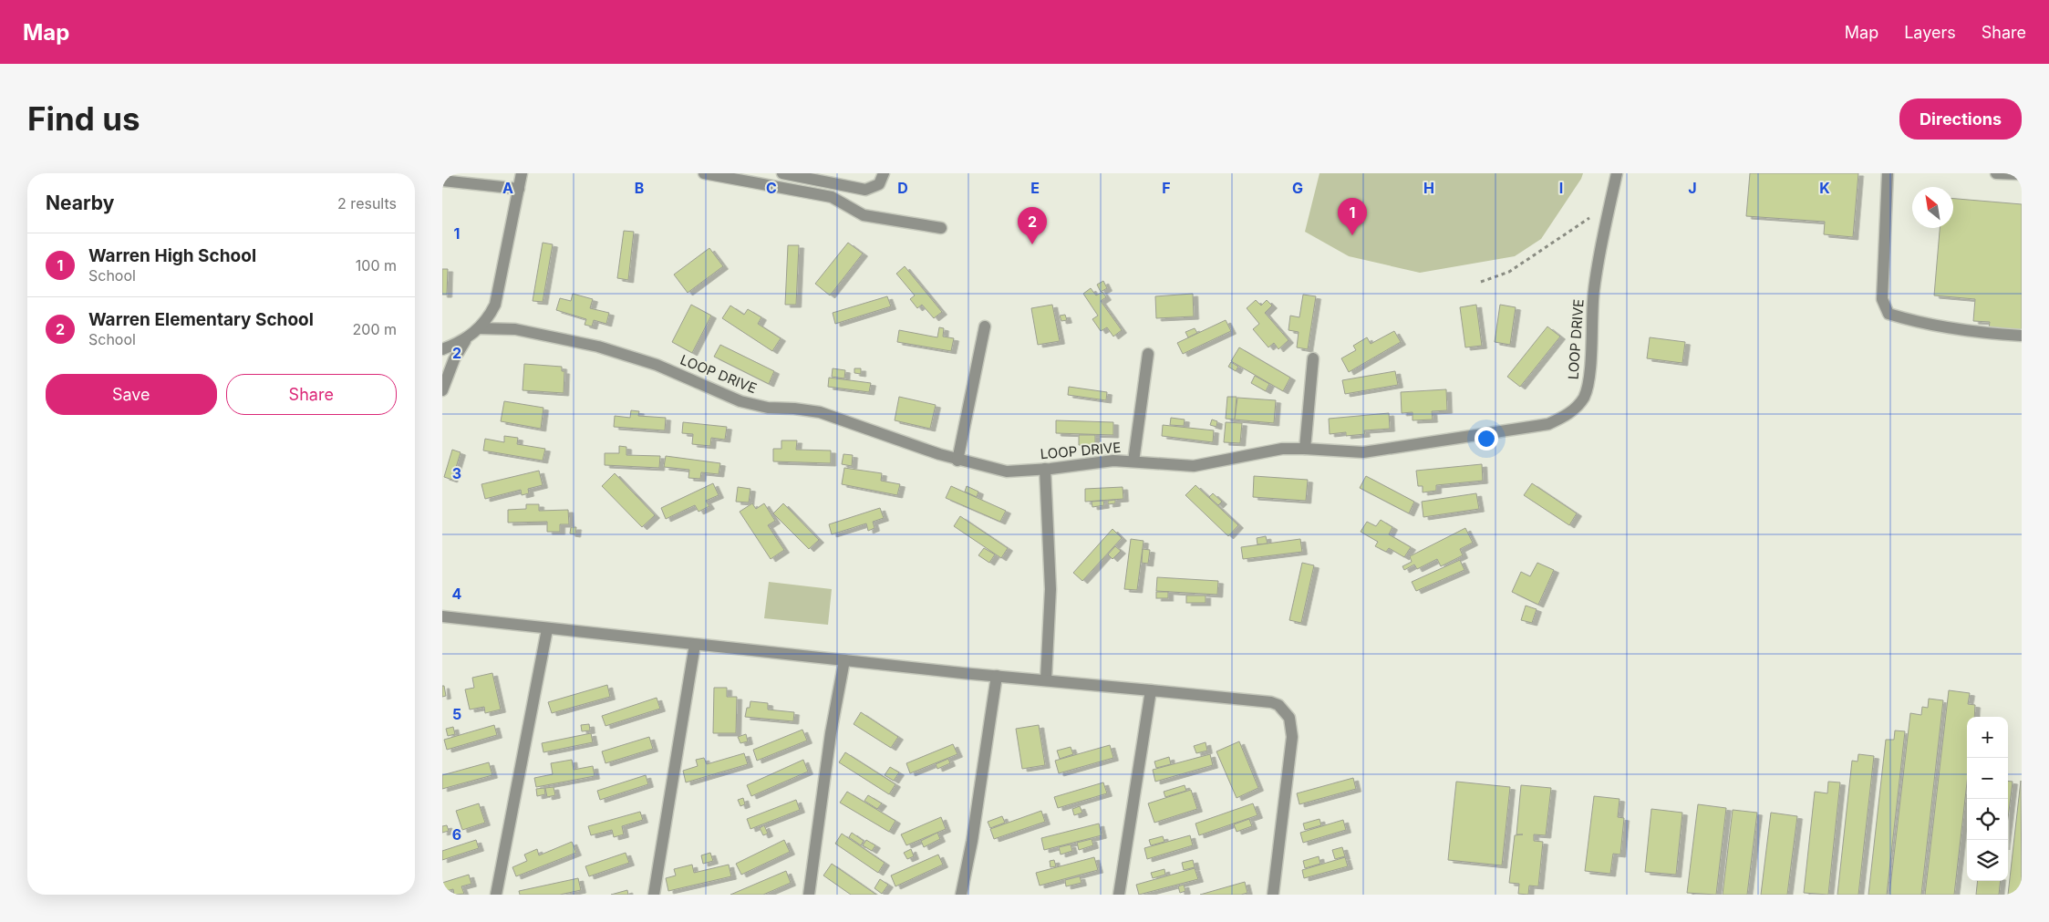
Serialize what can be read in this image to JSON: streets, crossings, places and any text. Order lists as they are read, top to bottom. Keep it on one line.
{"streets":{"street":["LOOP DRIVE"]},"north":"top left","page":{"header":"Map","nav":["Map","Layers","Share"],"buttons":["Directions",["Save","Share"]],"title":"Find us","heading":["Nearby","2 results"],"pins":["1","2"],"list":[{"mark":"1","name":"Warren High School","note":"School","value":"100 m"},{"mark":"2","name":"Warren Elementary School","note":"School","value":"200 m"}],"map_buttons":["+","−"]},"grid":{"columns":["A","B","C","D","E","F","G","H","I","J","K"],"rows":["1","2","3","4","5","6"]}}
